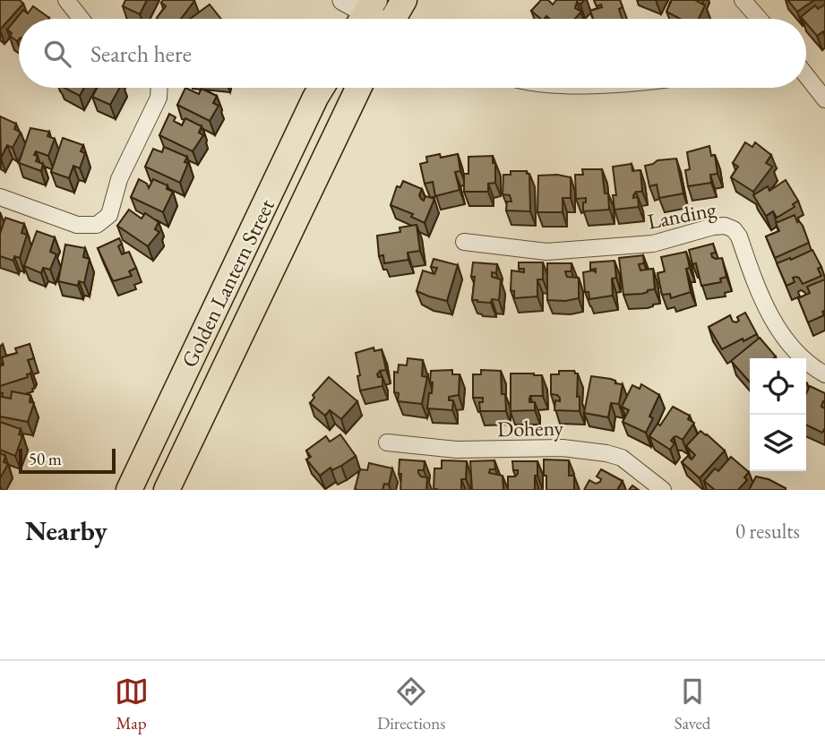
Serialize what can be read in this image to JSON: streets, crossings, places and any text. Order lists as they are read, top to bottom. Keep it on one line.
{"streets":{"main road":["Golden Lantern Street"],"street":["Landing","Doheny"]},"scale_bar":"50 m","page":{"search":"Search here","scale":"50 m","heading":["Nearby","0 results"],"nav":["Map","Directions","Saved"]}}
